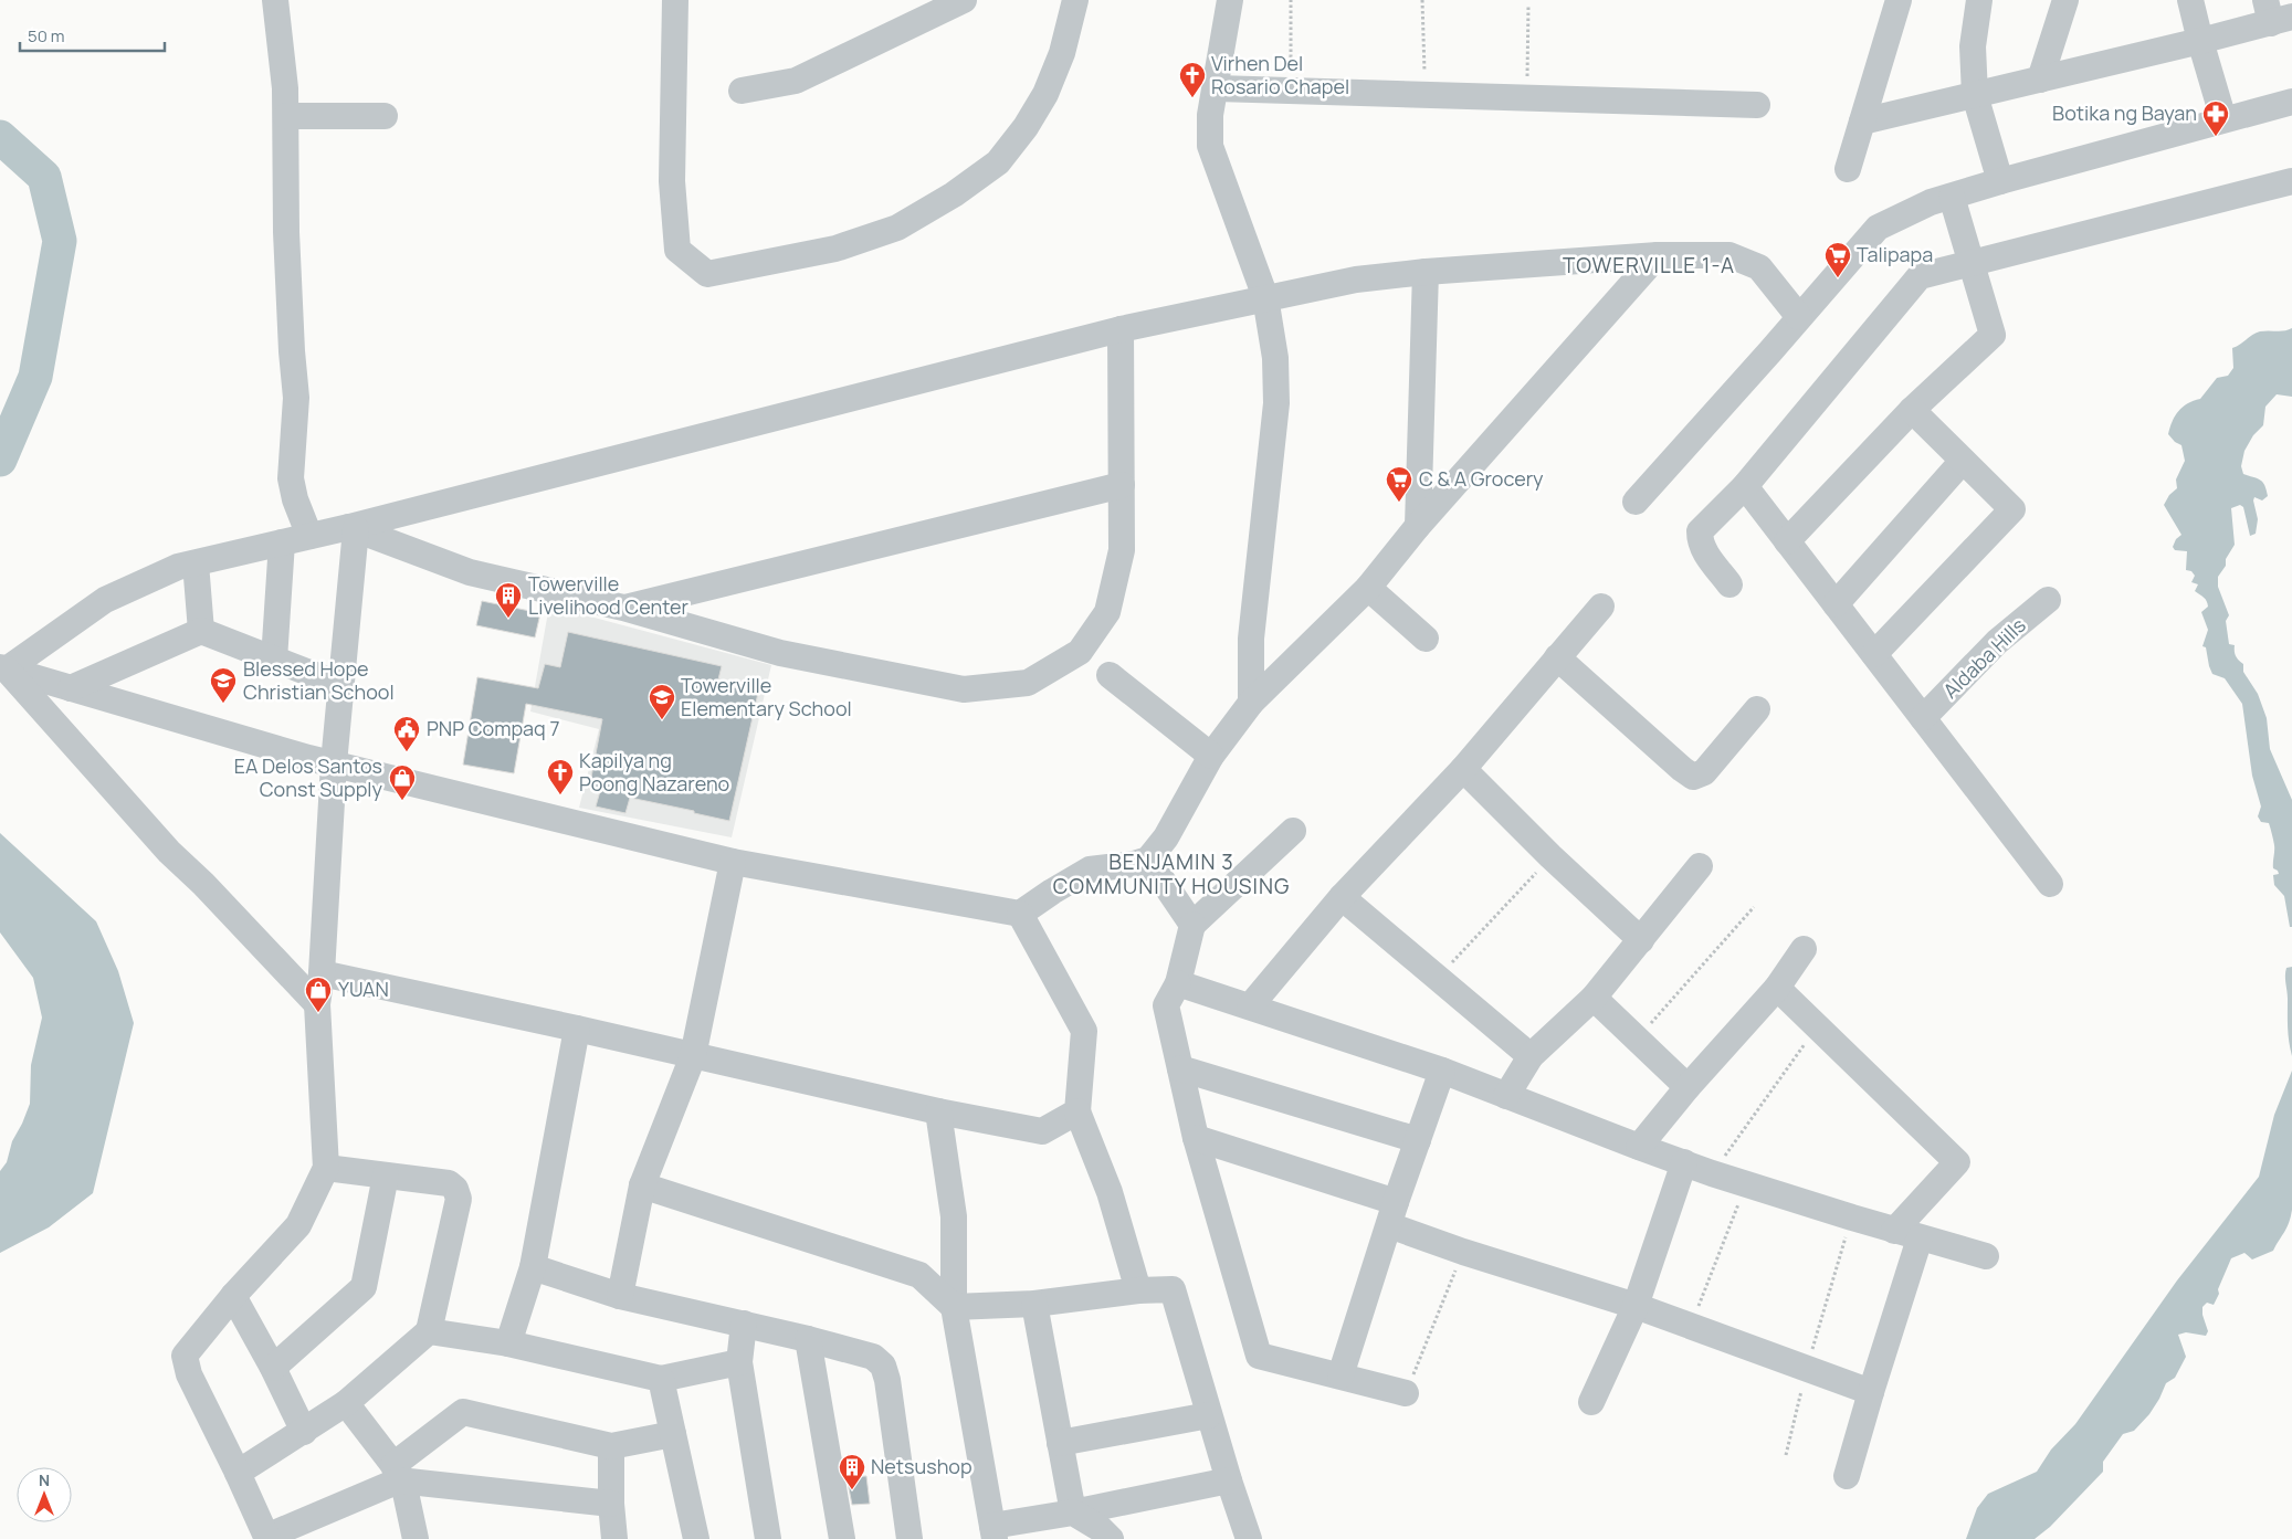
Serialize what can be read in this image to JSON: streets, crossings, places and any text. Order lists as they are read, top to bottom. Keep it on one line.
{"streets":{"street":["Aldaba Hills"]},"districts":["TOWERVILLE 1-A","BENJAMIN 3 COMMUNITY HOUSING"],"places":{"church":["Virhen Del Rosario Chapel","Kapilya ng Poong Nazareno"],"pharmacy":["Botika ng Bayan"],"supermarket":["Talipapa","C & A Grocery"],"building":["Towerville Livelihood Center","Netsushop"],"school or university":["Blessed Hope Christian School","Towerville Elementary School"],"public building":["PNP Compaq 7"],"shop":["EA Delos Santos Const Supply","YUAN"]},"scale_bar":"50 m","north":"top"}
